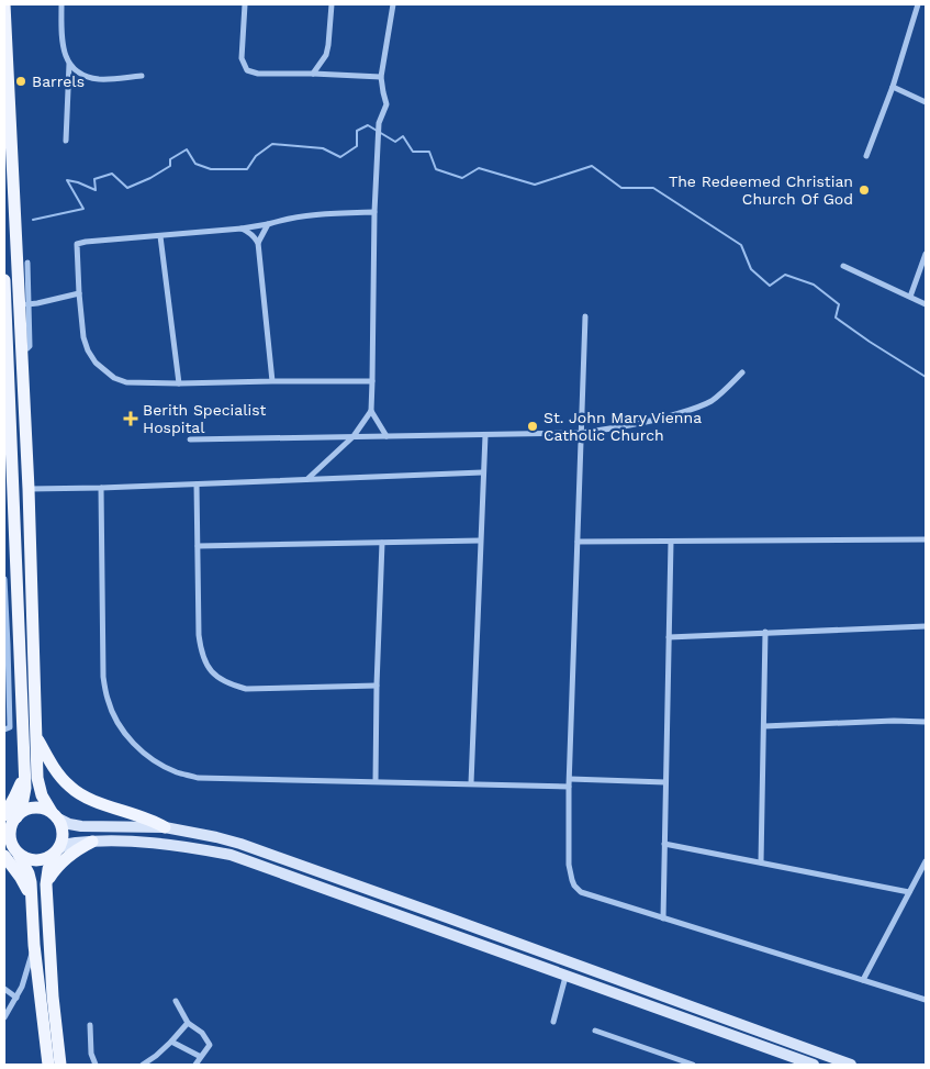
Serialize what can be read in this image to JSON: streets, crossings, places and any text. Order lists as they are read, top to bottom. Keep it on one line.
{"places":{"other":["Barrels","The Redeemed Christian Church Of God","St. John Mary Vienna Catholic Church"],"health":["Berith Specialist Hospital"]}}
